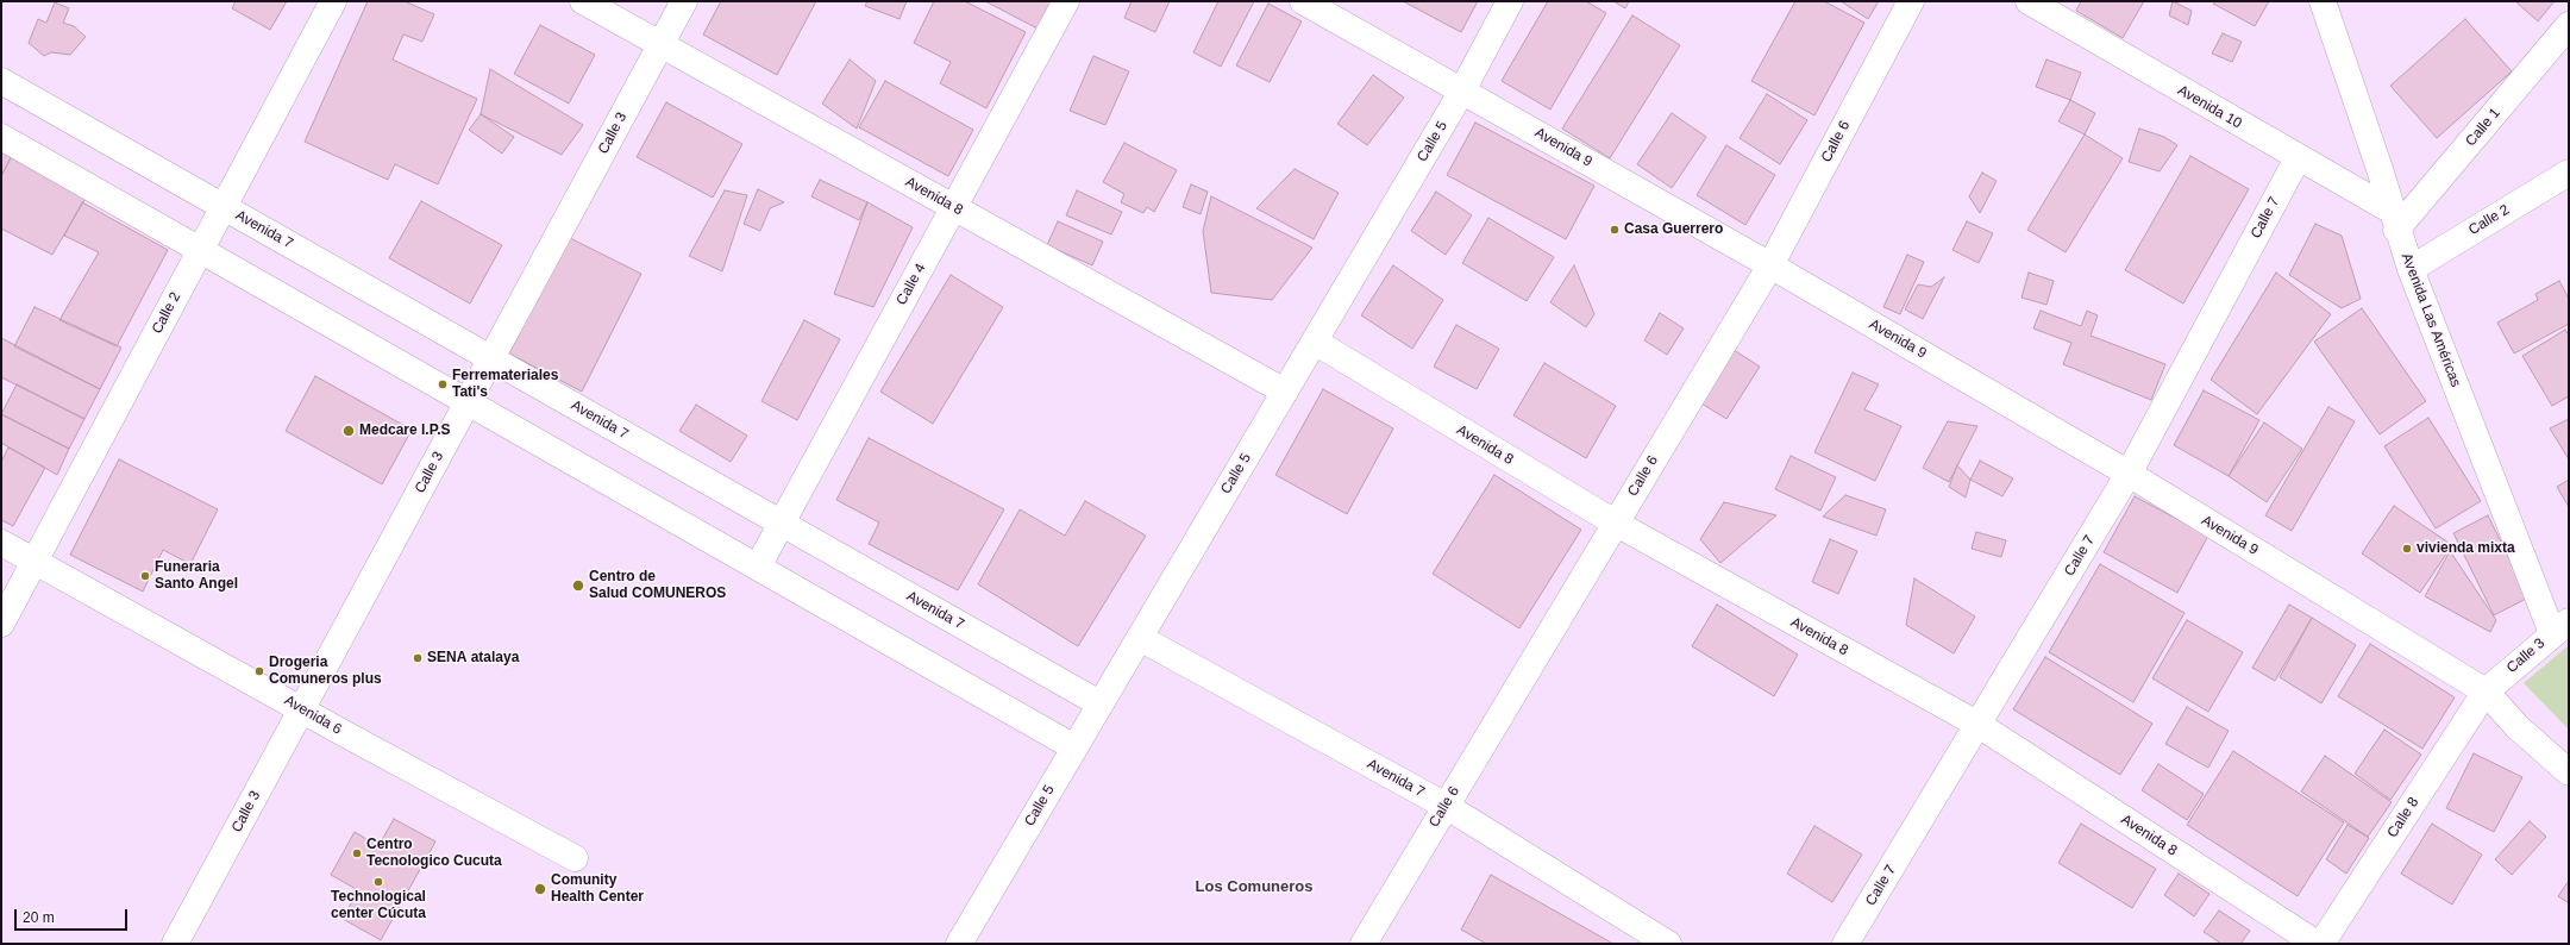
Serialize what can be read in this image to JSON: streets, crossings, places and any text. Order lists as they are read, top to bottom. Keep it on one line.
{"streets":{"street":["Avenida 10","Calle 1","Calle 3","Calle 5","Calle 6","Avenida 9","Avenida 8","Calle 7","Calle 2","Avenida 7","Calle 4","Avenida Las Américas","Avenida 6","Calle 8"]},"crossings":[["Avenida 10","Calle 1"],["Avenida 10","Calle 7"],["Avenida 10","Avenida Las Américas"],["Calle 1","Avenida Las Américas"],["Calle 3","Avenida 9"],["Calle 3","Avenida 8"],["Calle 3","Avenida 7"],["Calle 3","Avenida Las Américas"],["Calle 3","Avenida 6"],["Calle 3","Calle 8"],["Calle 5","Avenida 9"],["Calle 5","Avenida 8"],["Calle 5","Avenida 7"],["Calle 6","Avenida 9"],["Calle 6","Avenida 8"],["Calle 6","Avenida 7"],["Avenida 9","Calle 7"],["Avenida 9","Calle 8"],["Avenida 8","Calle 7"],["Avenida 8","Calle 4"],["Calle 2","Avenida 7"],["Calle 2","Avenida Las Américas"],["Calle 2","Avenida 6"],["Avenida 7","Calle 4"]],"districts":["Los Comuneros"],"places":["Casa Guerrero","Ferremateriales Tati's","Medcare I.P.S","vivienda mixta","Funeraria Santo Angel","Centro de Salud COMUNEROS","SENA atalaya","Drogeria Comuneros plus","Centro Tecnologico Cucuta","Technological center Cúcuta","Comunity Health Center"],"scale_bar":"20 m"}
